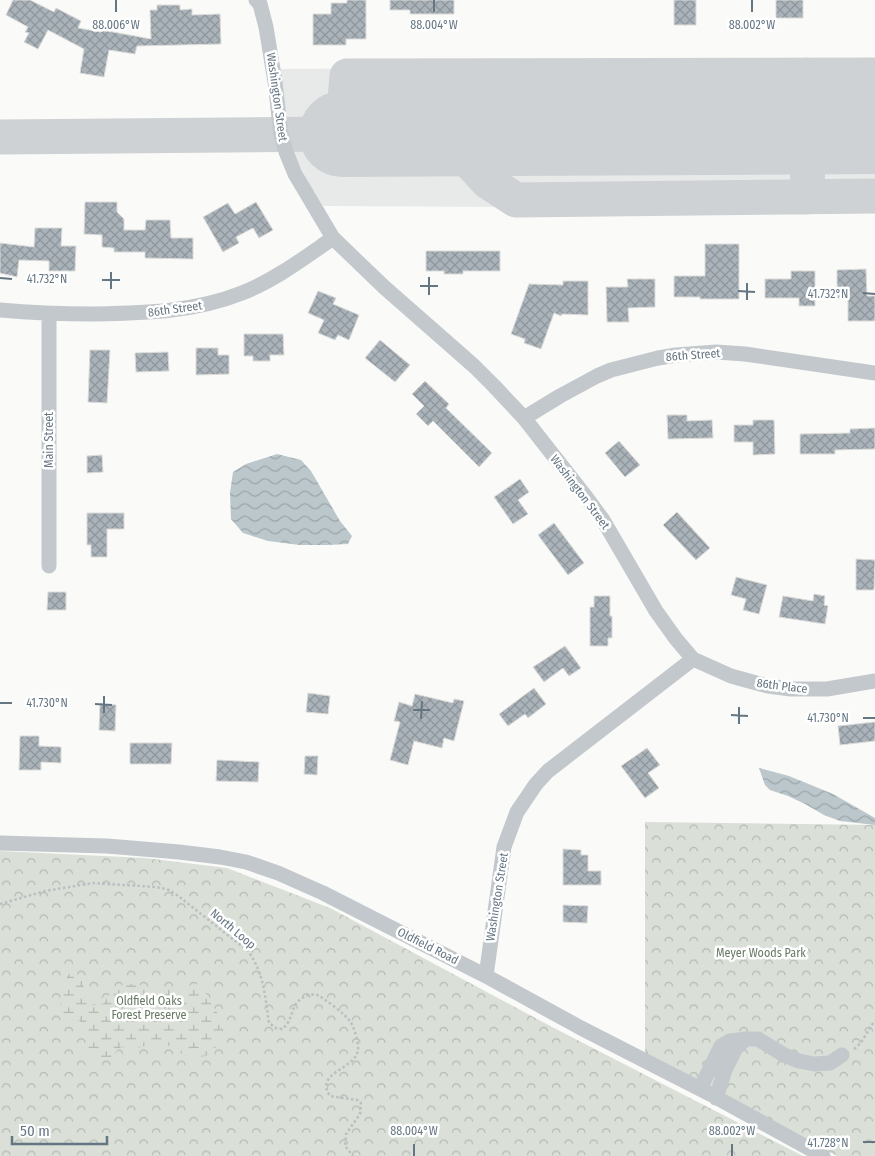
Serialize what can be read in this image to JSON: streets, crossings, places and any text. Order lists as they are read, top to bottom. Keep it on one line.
{"streets":{"street":["Washington Street","86th Street","Main Street","86th Place","Oldfield Road"],"path":["North Loop"]},"crossings":[["Washington Street","86th Street"],["Washington Street","86th Place"],["Washington Street","Oldfield Road"],["86th Street","Main Street"]],"parks":["Meyer Woods Park","Oldfield Oaks Forest Preserve"],"scale_bar":"50 m","coordinates":["88.006°W","88.004°W","88.002°W","41.732°N","41.730°N","41.728°N"]}
